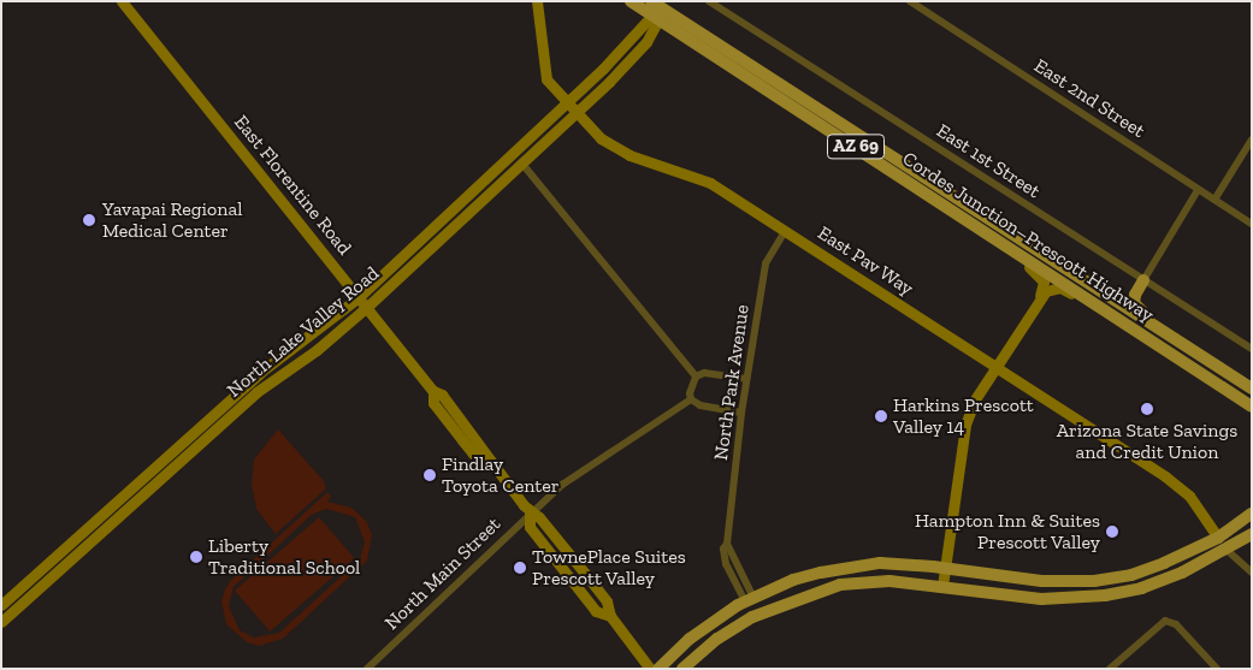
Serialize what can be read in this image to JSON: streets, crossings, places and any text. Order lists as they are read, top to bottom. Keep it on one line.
{"streets":{"main road":["AZ 69","Cordes Junction–Prescott Highway"],"street":["East 2nd Street","East 1st Street","East Florentine Road","East Pav Way","North Lake Valley Road","North Park Avenue","North Main Street"]},"crossings":[["East Florentine Road","North Lake Valley Road"],["East Florentine Road","North Main Street"],["Cordes Junction–Prescott Highway","North Lake Valley Road"],["East Pav Way","North Lake Valley Road"],["East Pav Way","North Park Avenue"]],"places":["Yavapai Regional Medical Center","Arizona State Savings and Credit Union","Harkins Prescott Valley 14","Findlay Toyota Center","Hampton Inn & Suites Prescott Valley","Liberty Traditional School","TownePlace Suites Prescott Valley"]}
